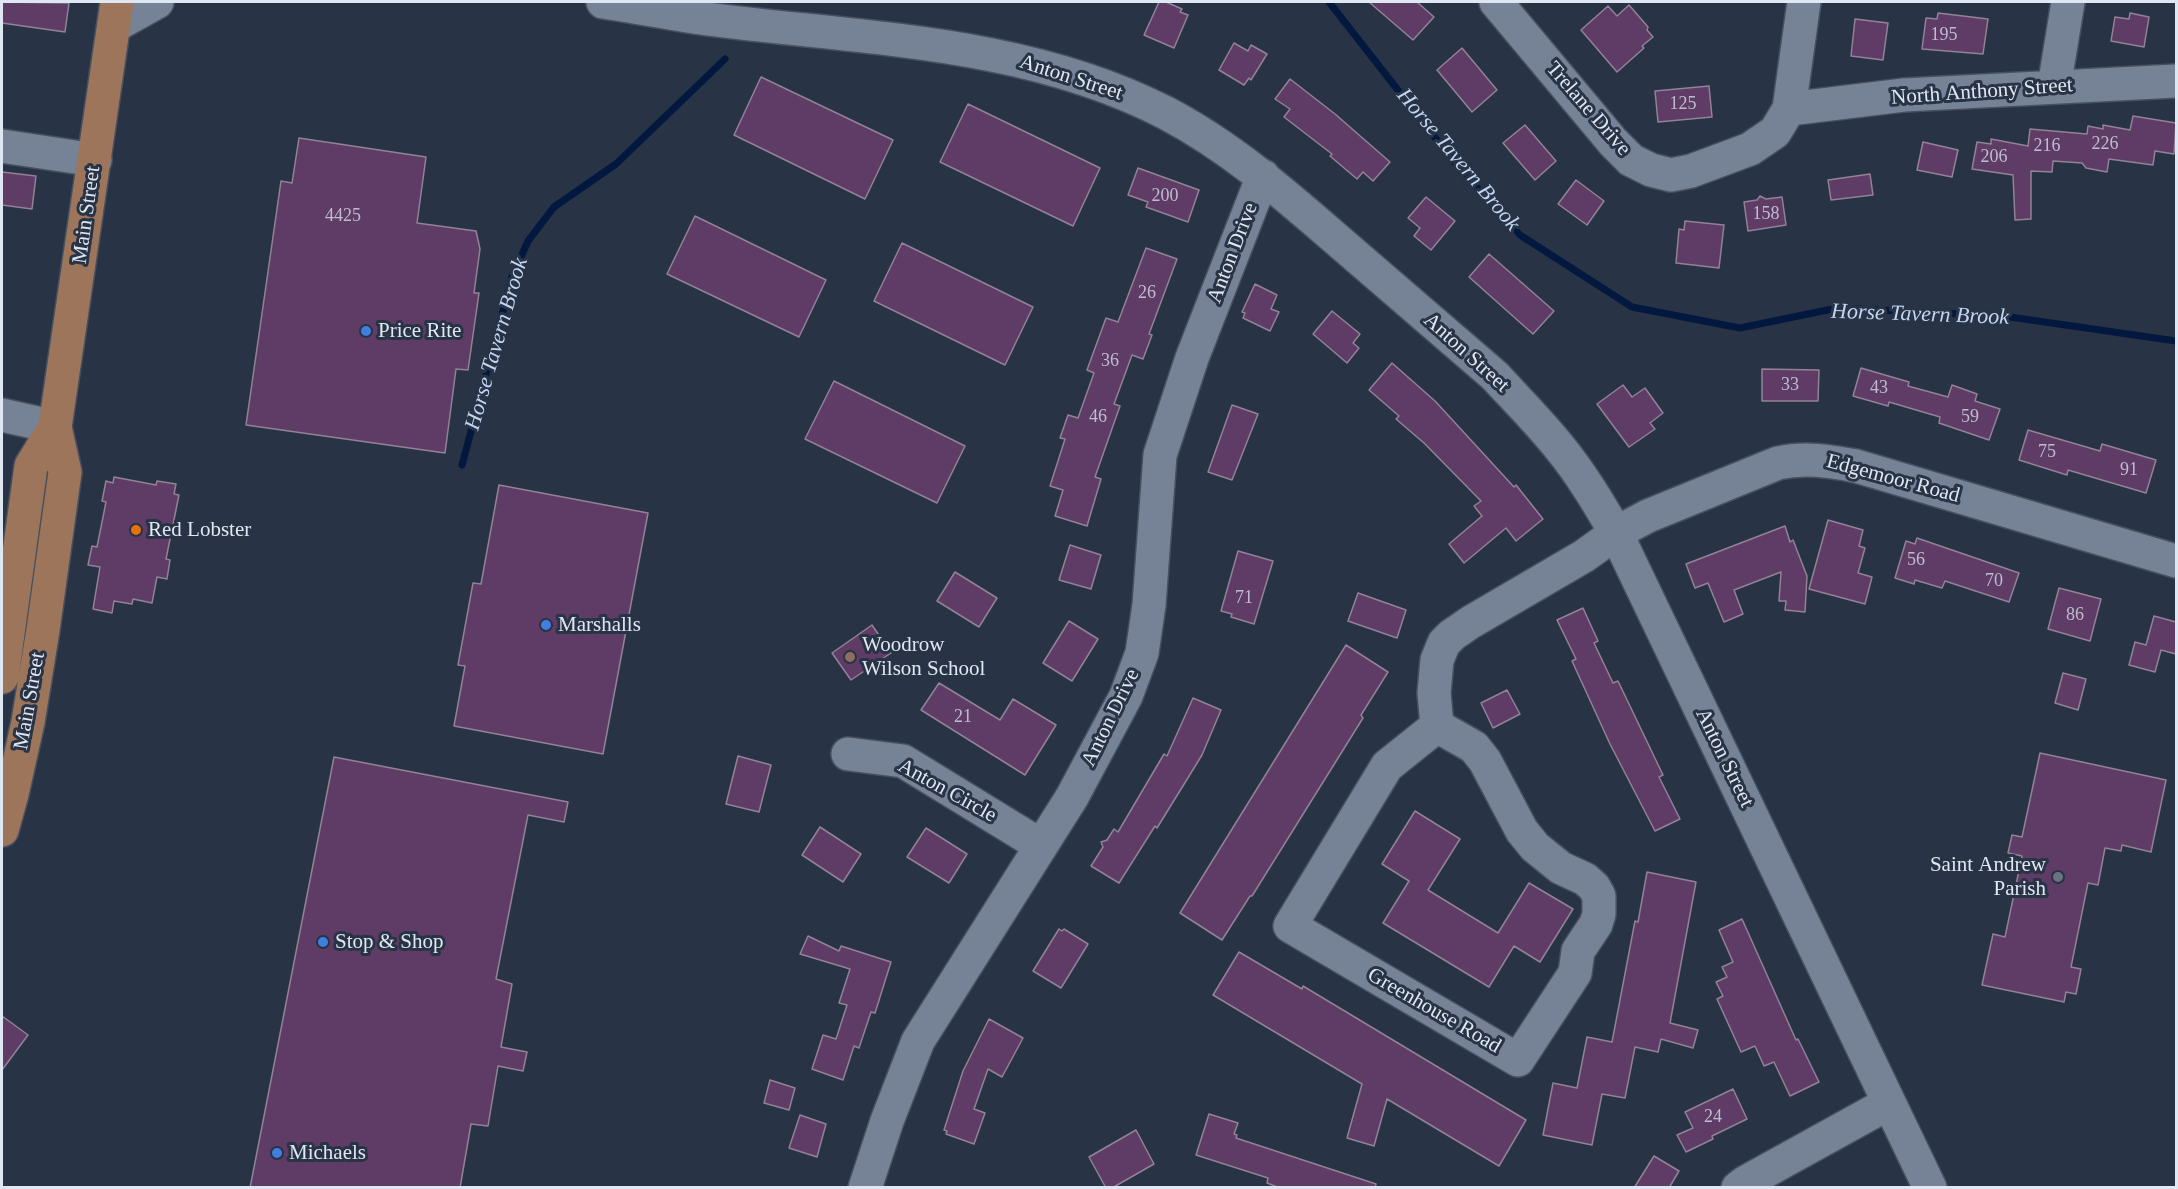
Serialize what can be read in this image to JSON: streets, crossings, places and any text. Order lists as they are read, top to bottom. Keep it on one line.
{"streets":{"main road":["Main Street"],"street":["Anton Street","North Anthony Street","Trelane Drive","Anton Drive","Edgemoor Road","Anton Circle","Greenhouse Road"]},"crossings":[["Anton Street","Anton Drive"],["Anton Street","Edgemoor Road"],["North Anthony Street","Trelane Drive"],["Anton Drive","Anton Circle"]],"water":["Horse Tavern Brook"],"places":["Price Rite","Red Lobster","Marshalls","Woodrow Wilson School","Saint Andrew Parish","Stop & Shop","Michaels"],"house_numbers":["195","125","226","216","206","200","158","4425","26","36","33","43","46","59","75","91","56","70","71","86","21","24"]}
